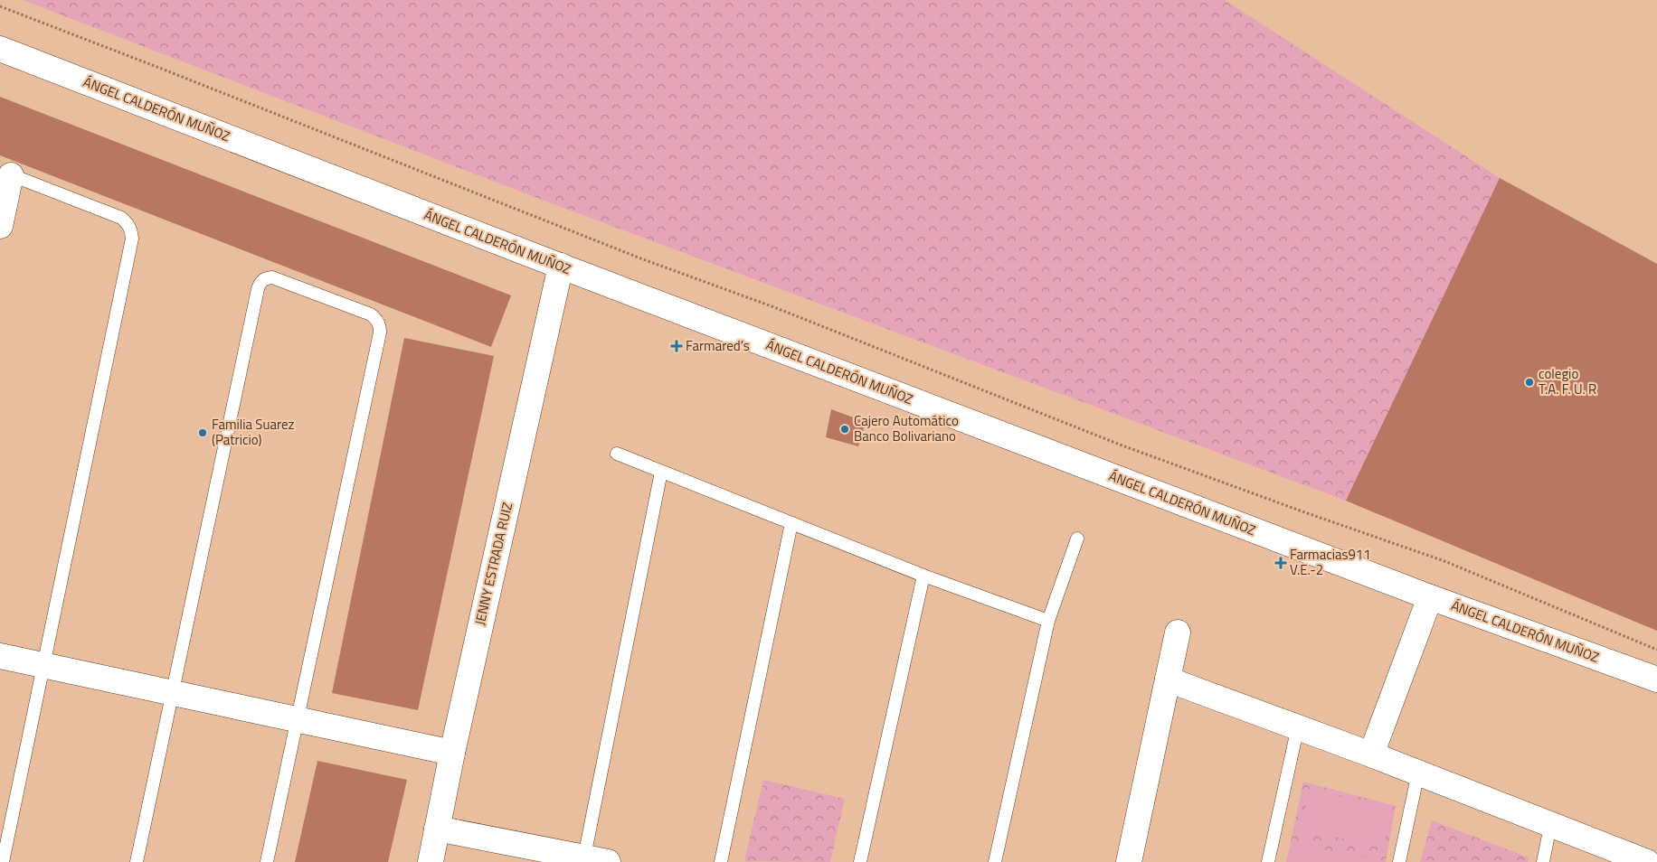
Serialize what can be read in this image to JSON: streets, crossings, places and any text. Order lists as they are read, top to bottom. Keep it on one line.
{"streets":{"street":["ÁNGEL CALDERÓN MUÑOZ","JENNY ESTRADA RUIZ"]},"crossings":[["ÁNGEL CALDERÓN MUÑOZ","JENNY ESTRADA RUIZ"]],"places":{"health":["Farmared’s","Farmacias911 V.E.-2"],"other":["colegio T.A. F. U. R","Cajero Automático Banco Bolivariano","Familia Suarez (Patricio)"]}}
